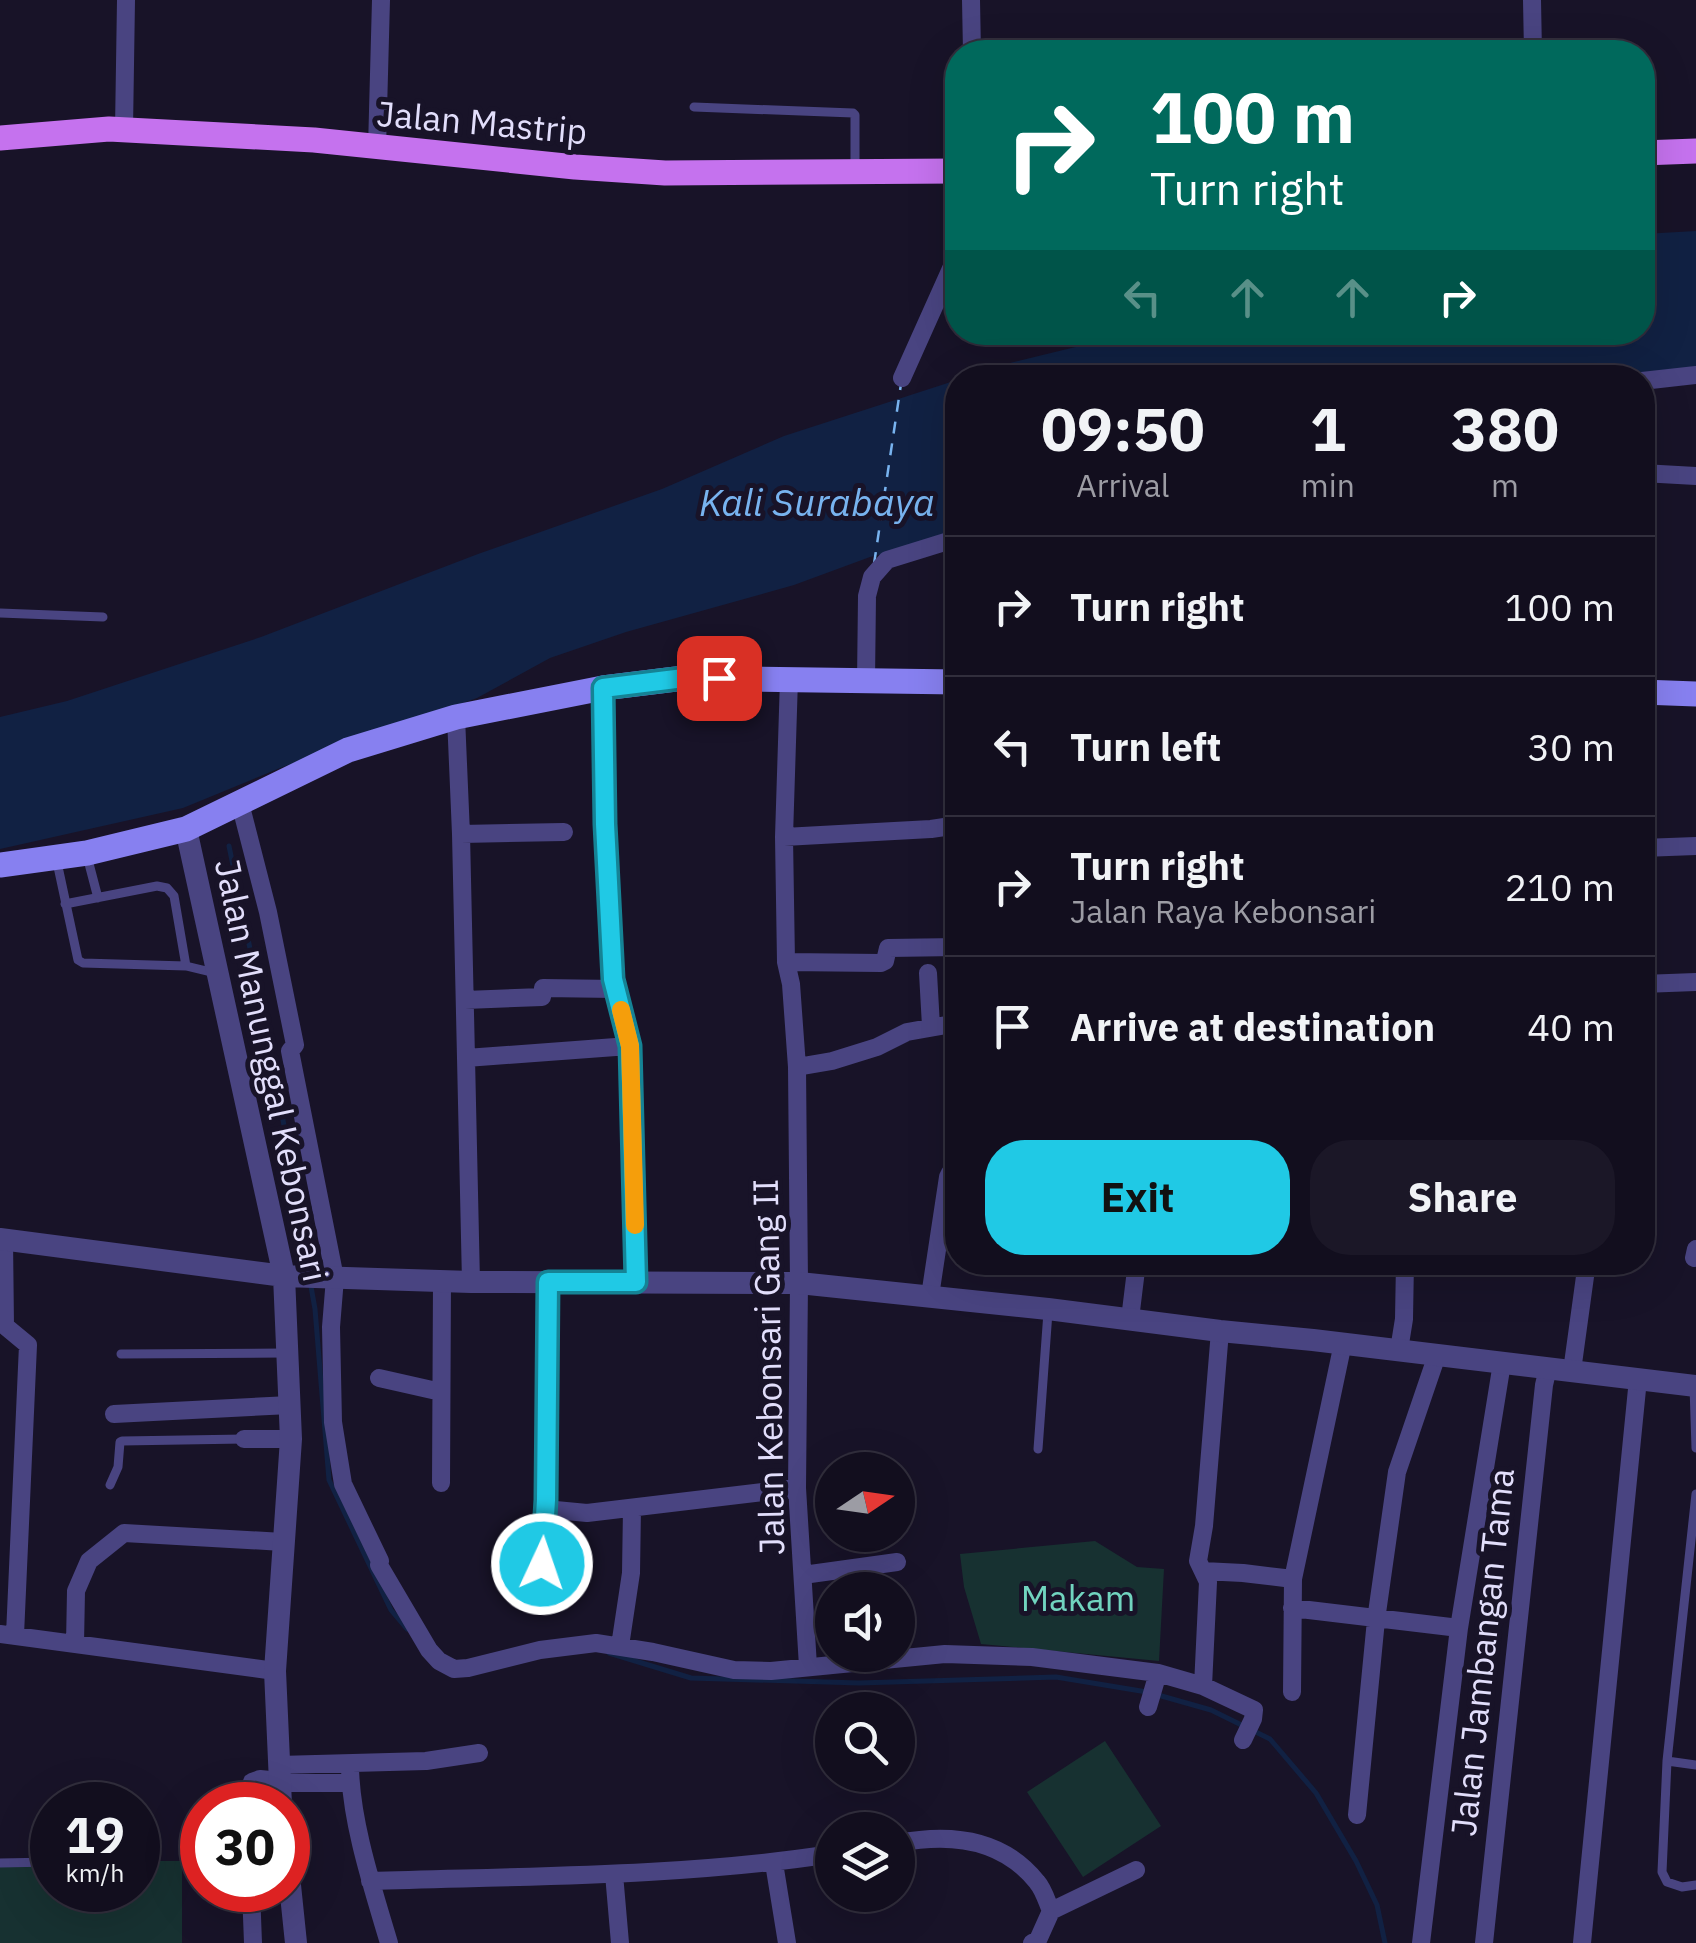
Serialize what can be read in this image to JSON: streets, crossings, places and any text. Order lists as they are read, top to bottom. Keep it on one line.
{"streets":{"main road":["Jalan Mastrip"],"street":["Jalan Manunggal Kebonsari","Jalan Kebonsari Gang II","Jalan Jambangan Tama"]},"water":["Kali Surabaya"],"parks":["Makam"],"north":"right","page":{"turn":["100 m","Turn right"],"eta":["09:50","Arrival","1","min","380","m"],"list":[{"name":"Turn right","value":"100 m"},{"name":"Turn left","value":"30 m"},{"name":"Turn right","note":"Jalan Raya Kebonsari","value":"210 m"},{"name":"Arrive at destination","value":"40 m"}],"buttons":["Exit","Share"],"speed":"19 km/h","limit":"30"}}
